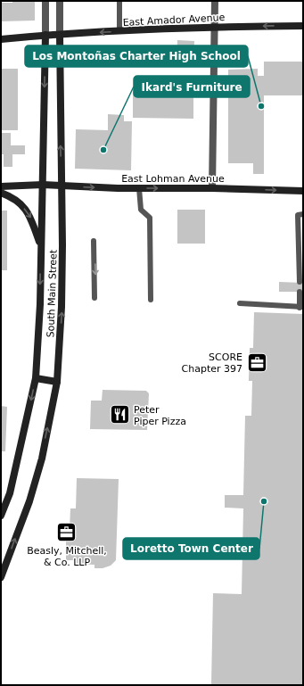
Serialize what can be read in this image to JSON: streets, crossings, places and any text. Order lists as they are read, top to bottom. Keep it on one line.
{"streets":{"main road":["East Amador Avenue","East Lohman Avenue","South Main Street"]},"crossings":[["East Amador Avenue","South Main Street"],["East Lohman Avenue","South Main Street"]],"one_way":["East Amador Avenue","East Lohman Avenue"],"places":{"other":["Los Montoñas Charter High School","Ikard's Furniture","Loretto Town Center"],"office":["SCORE Chapter 397","Beasly, Mitchell, & Co. LLP"],"restaurant":["Peter Piper Pizza"]}}
